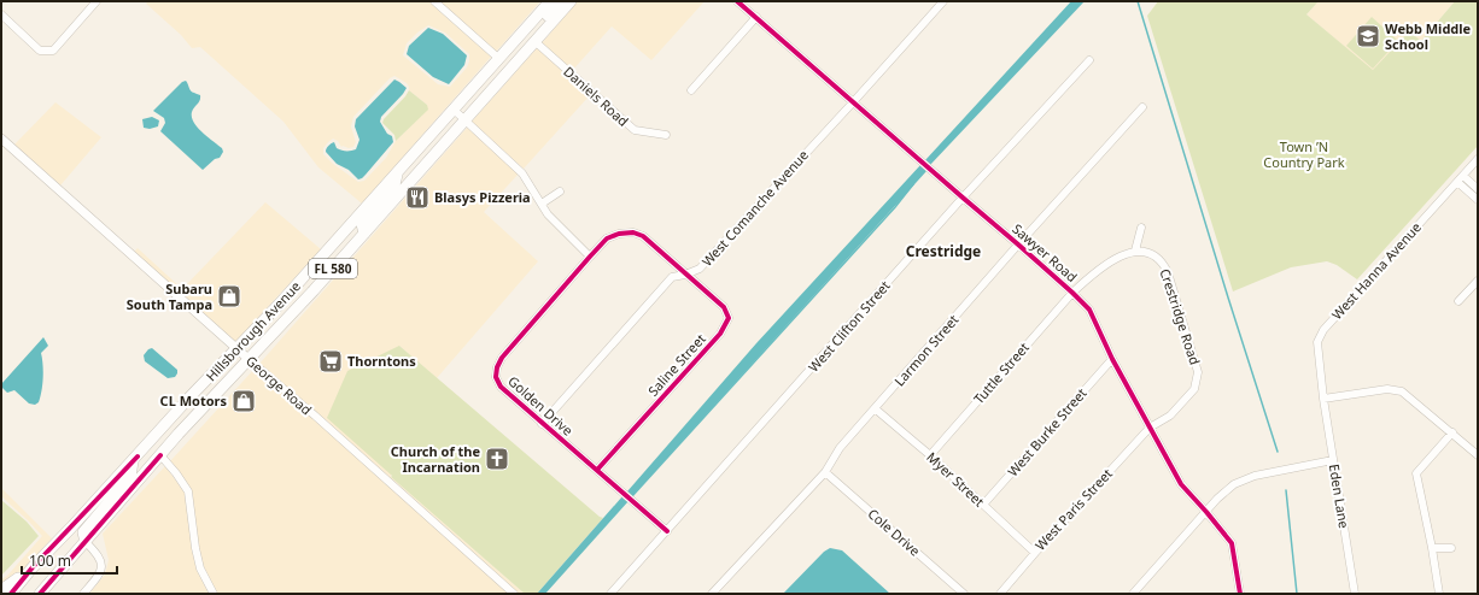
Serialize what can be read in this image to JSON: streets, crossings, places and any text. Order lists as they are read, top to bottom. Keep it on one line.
{"streets":{"main road":["FL 580","Hillsborough Avenue"],"street":["Daniels Road","West Comanche Avenue","Sawyer Road","West Hanna Avenue","Crestridge Road","West Clifton Street","Larmon Street","Saline Street","Tuttle Street","George Road","Golden Drive","West Burke Street","Myer Street","Eden Lane","West Paris Street","Cole Drive"]},"crossings":[["Daniels Road","Hillsborough Avenue"],["West Comanche Avenue","Sawyer Road"],["West Comanche Avenue","Saline Street"],["West Comanche Avenue","Golden Drive"],["Sawyer Road","Crestridge Road"],["Sawyer Road","West Clifton Street"],["Sawyer Road","Larmon Street"],["Sawyer Road","Tuttle Street"],["Sawyer Road","West Burke Street"],["Sawyer Road","West Paris Street"],["West Hanna Avenue","Eden Lane"],["Crestridge Road","West Paris Street"],["West Clifton Street","Golden Drive"],["Hillsborough Avenue","George Road"],["Larmon Street","Myer Street"],["Larmon Street","Cole Drive"],["Saline Street","Golden Drive"],["Tuttle Street","Myer Street"],["West Burke Street","Myer Street"],["Myer Street","West Paris Street"]],"districts":["Crestridge"],"parks":["Town ’N Country Park"],"places":{"school or university":["Webb Middle School"],"restaurant":["Blasys Pizzeria"],"shop":["Subaru South Tampa","CL Motors"],"supermarket":["Thorntons"],"church":["Church of the Incarnation"]},"scale_bar":"100 m"}
